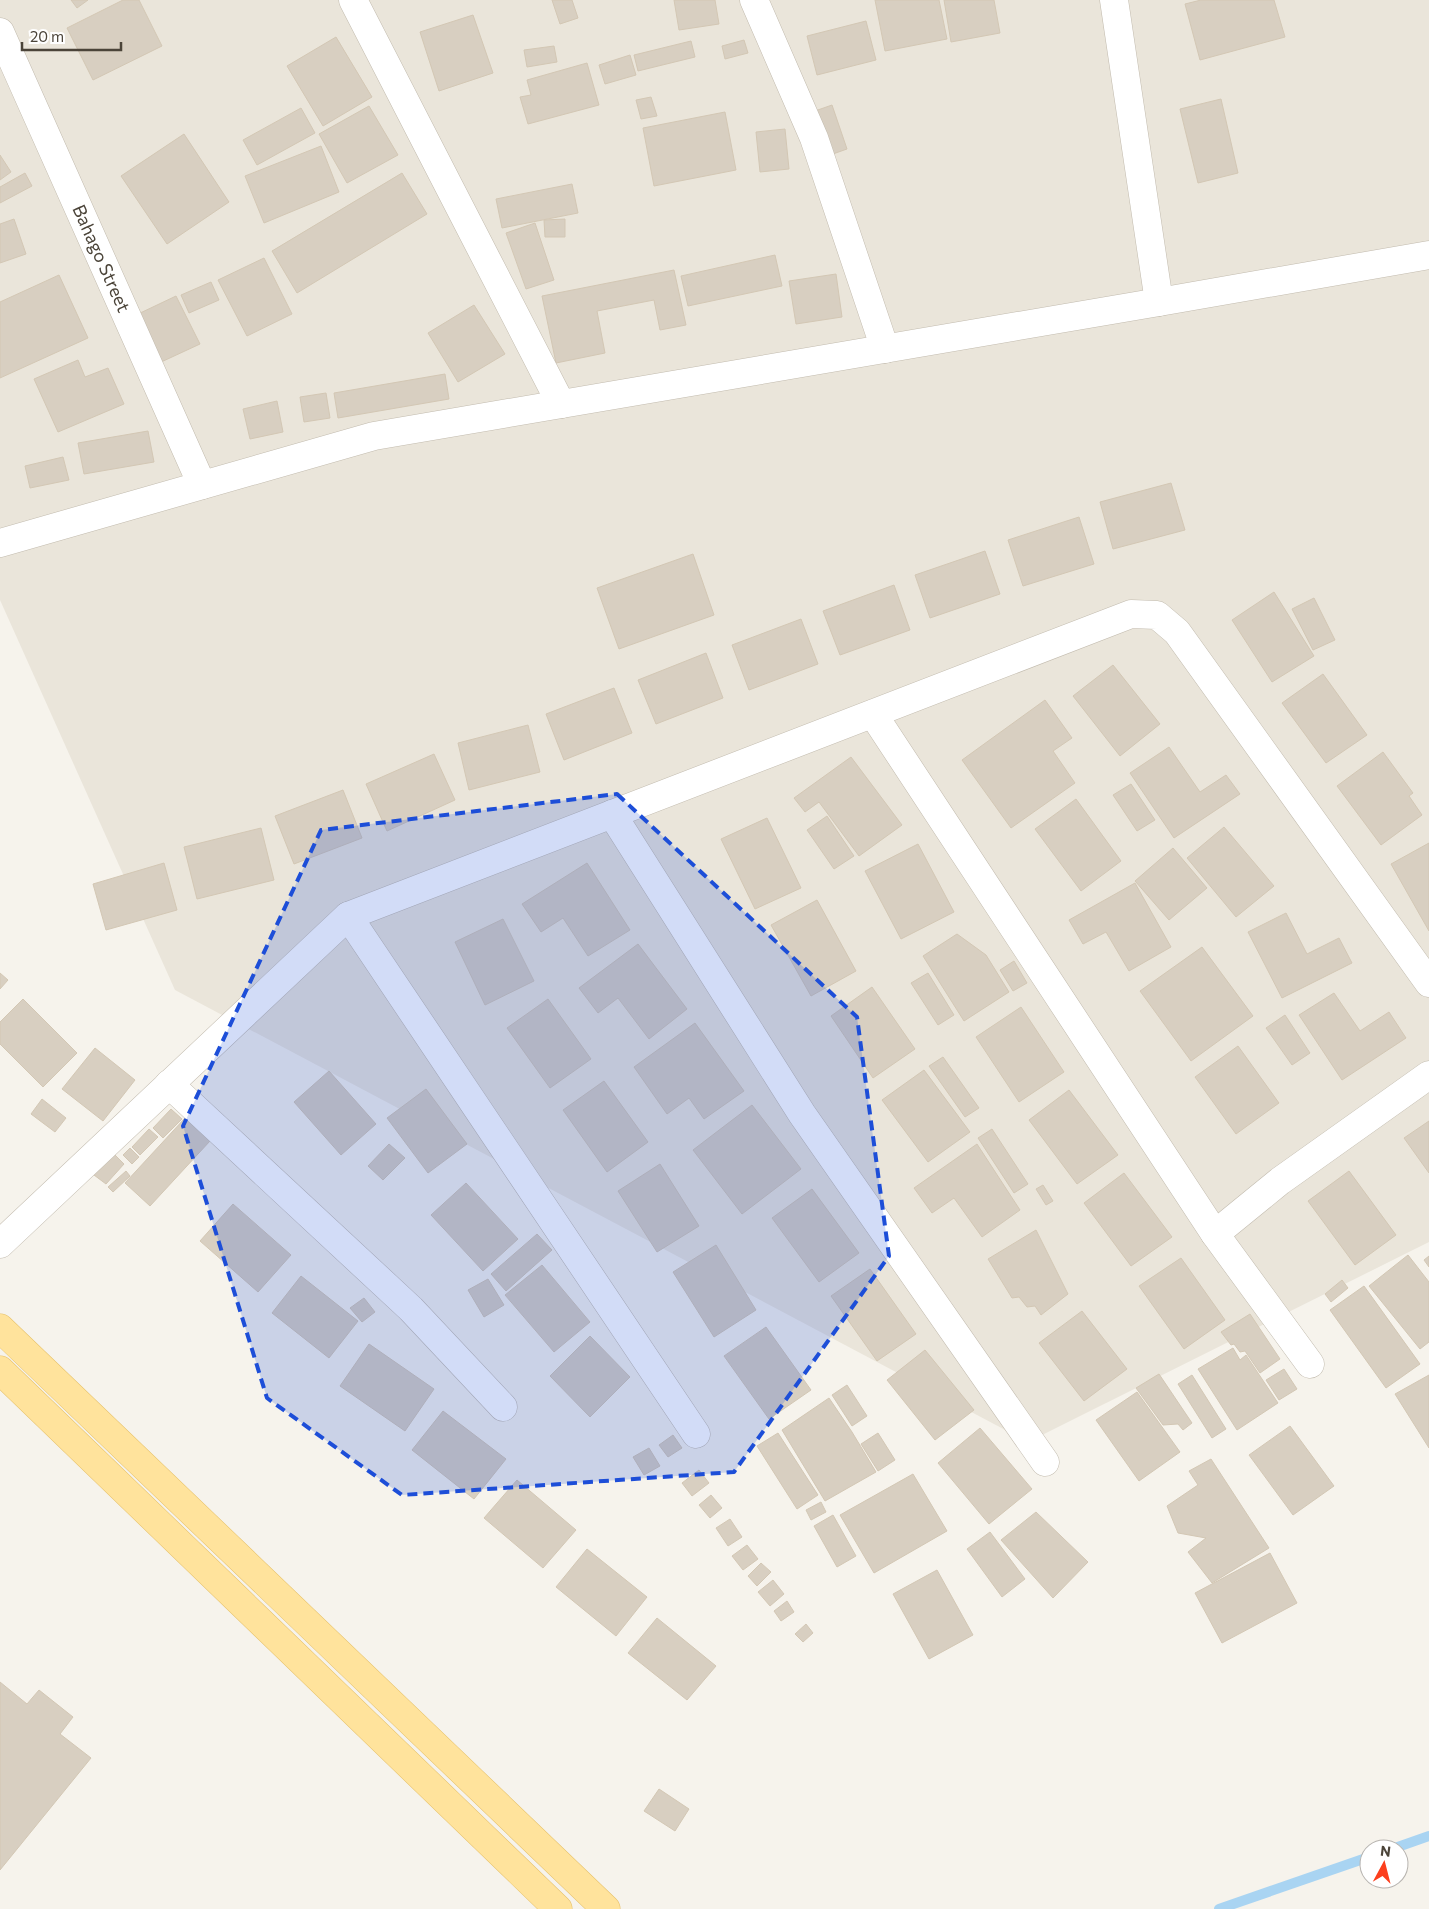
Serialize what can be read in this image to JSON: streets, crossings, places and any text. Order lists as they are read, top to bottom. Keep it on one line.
{"streets":{"street":["Bahago Street"]},"scale_bar":"20 m","north":"top"}
